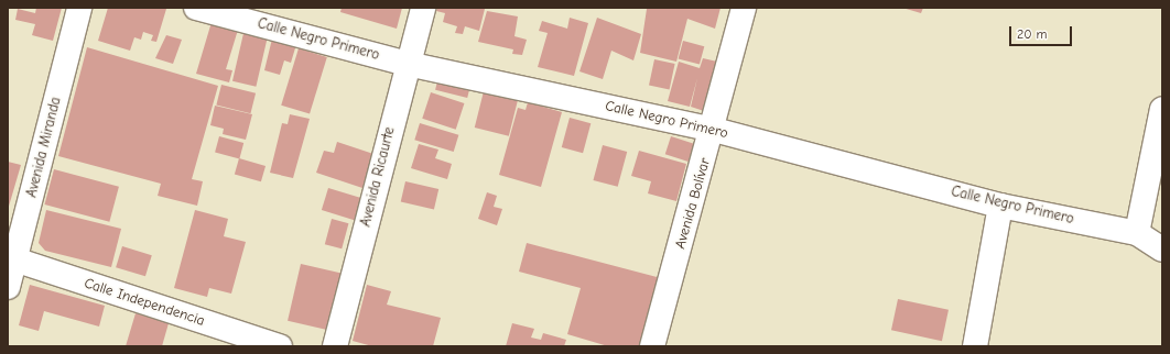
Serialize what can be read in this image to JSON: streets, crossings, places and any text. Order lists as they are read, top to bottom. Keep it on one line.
{"streets":{"street":["Calle Negro Primero","Avenida Miranda","Avenida Ricaurte","Avenida Bolívar","Calle Independencia"]},"crossings":[["Calle Negro Primero","Avenida Ricaurte"],["Calle Negro Primero","Avenida Bolívar"],["Avenida Miranda","Calle Independencia"]],"scale_bar":"20 m"}
